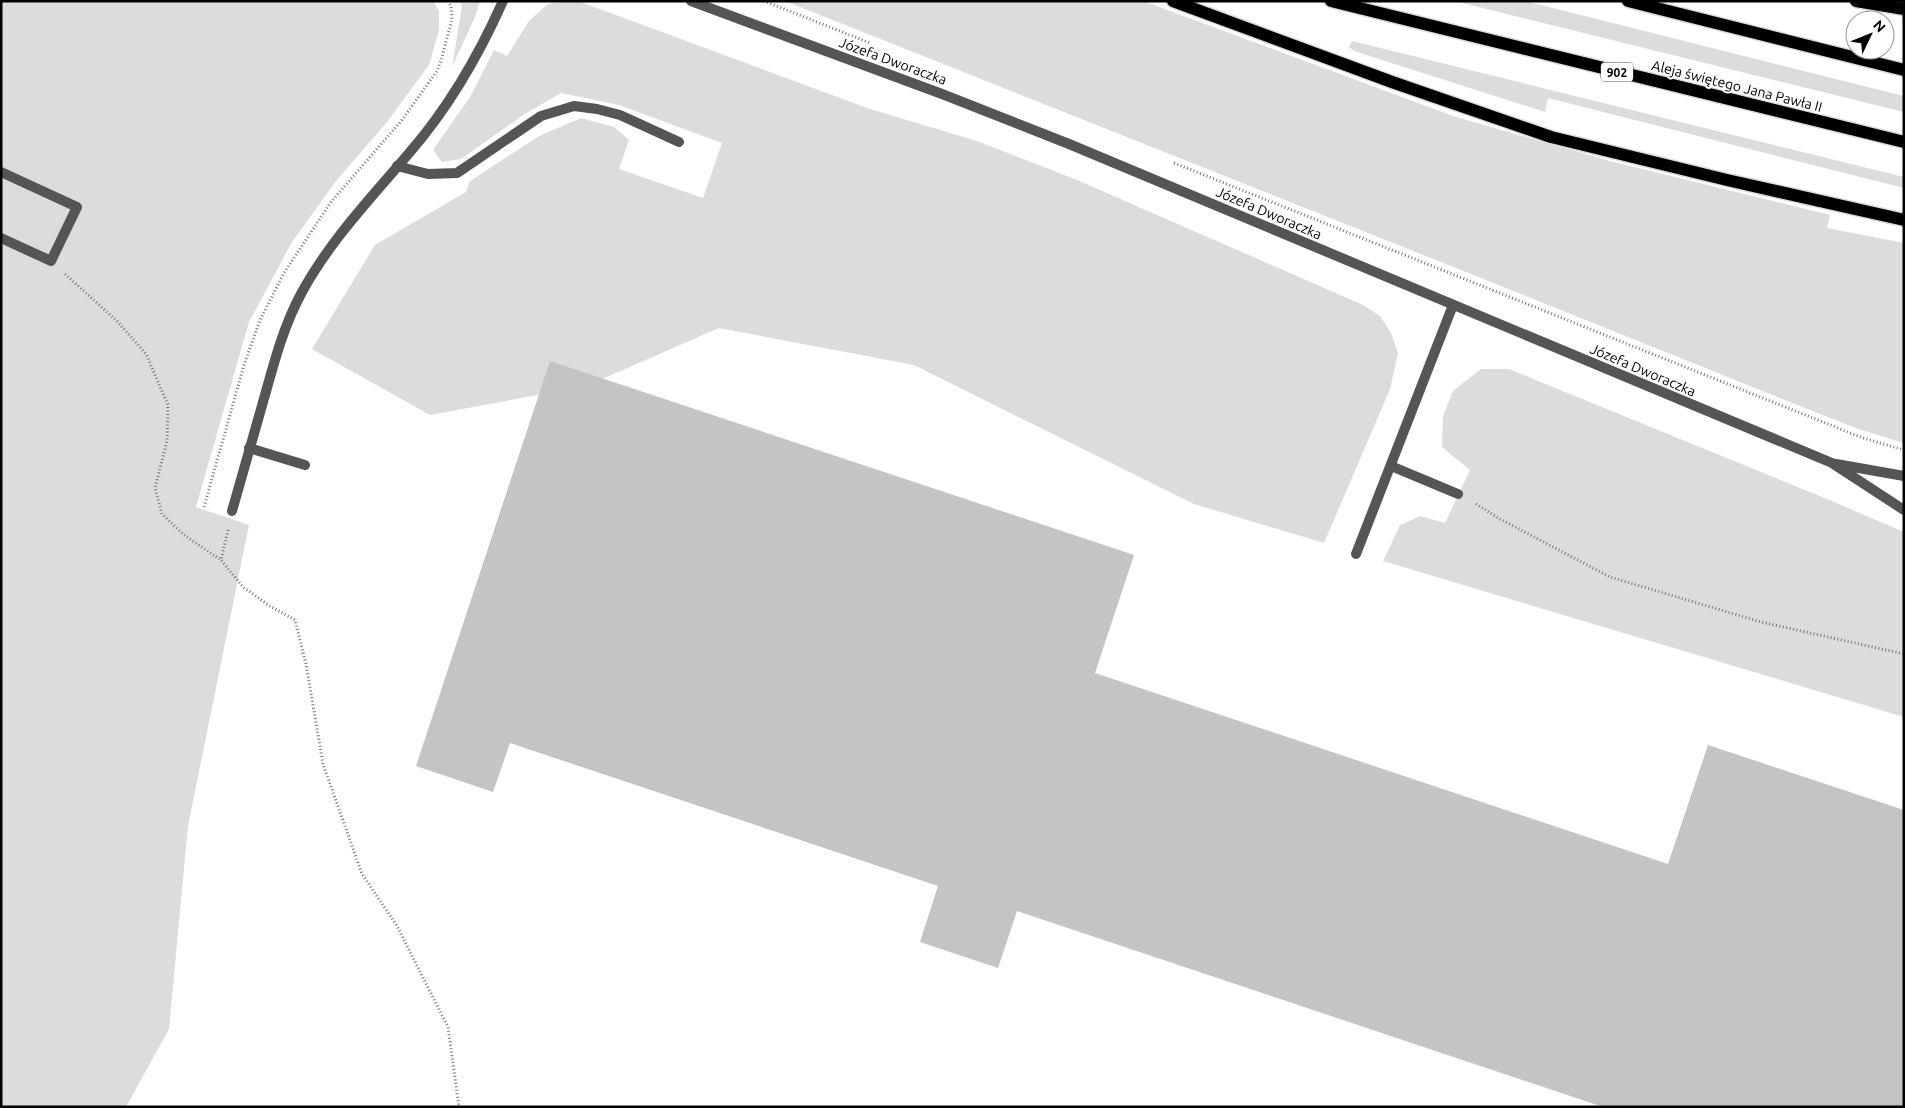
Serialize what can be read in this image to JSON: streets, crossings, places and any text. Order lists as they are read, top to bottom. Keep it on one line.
{"streets":{"main road":["902","Aleja świętego Jana Pawła II"],"street":["Józefa Dworaczka"]},"north":"top right"}
